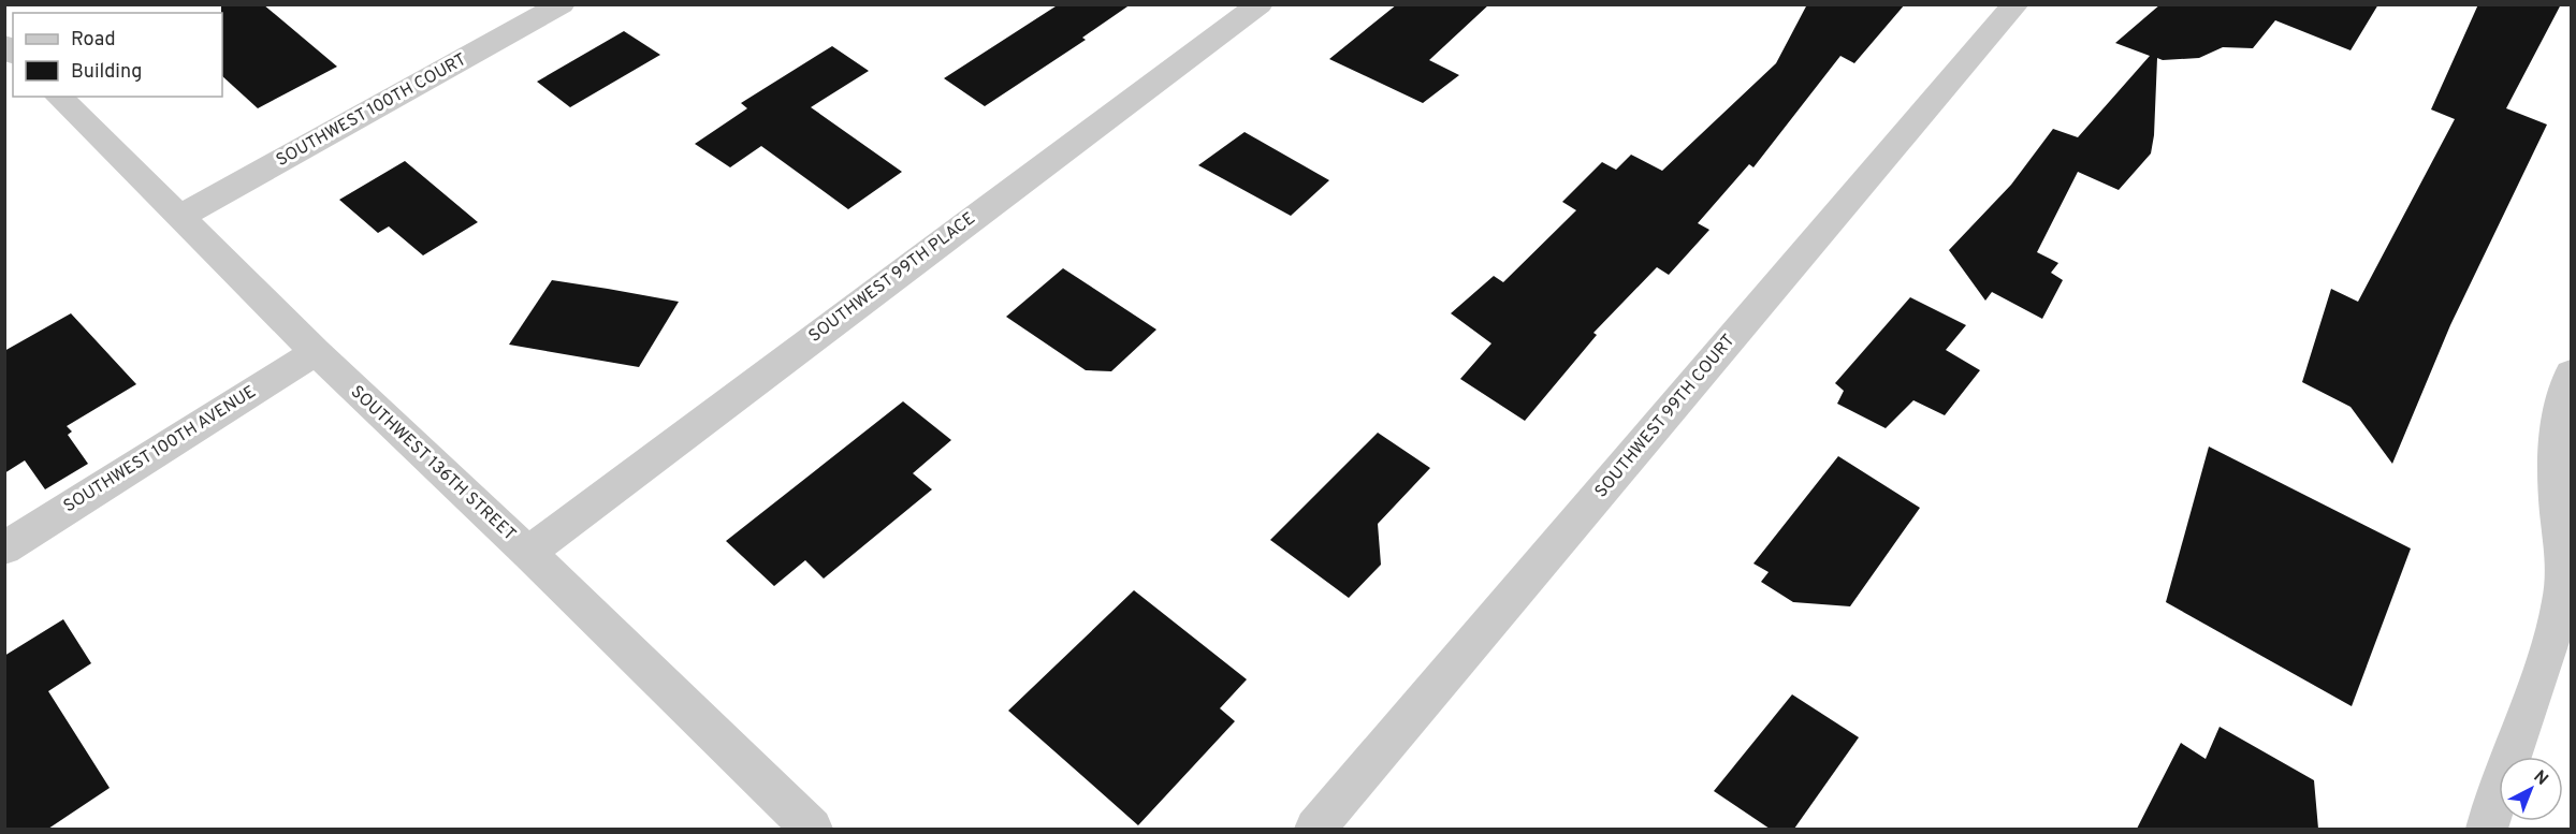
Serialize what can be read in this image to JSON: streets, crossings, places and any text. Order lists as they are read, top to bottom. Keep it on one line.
{"streets":{"street":["SOUTHWEST 100TH COURT","SOUTHWEST 99TH PLACE","SOUTHWEST 99TH COURT","SOUTHWEST 100TH AVENUE","SOUTHWEST 136TH STREET"]},"crossings":[["SOUTHWEST 100TH COURT","SOUTHWEST 136TH STREET"],["SOUTHWEST 99TH PLACE","SOUTHWEST 136TH STREET"],["SOUTHWEST 100TH AVENUE","SOUTHWEST 136TH STREET"]],"legend":["Road","Building"],"north":"top right"}
